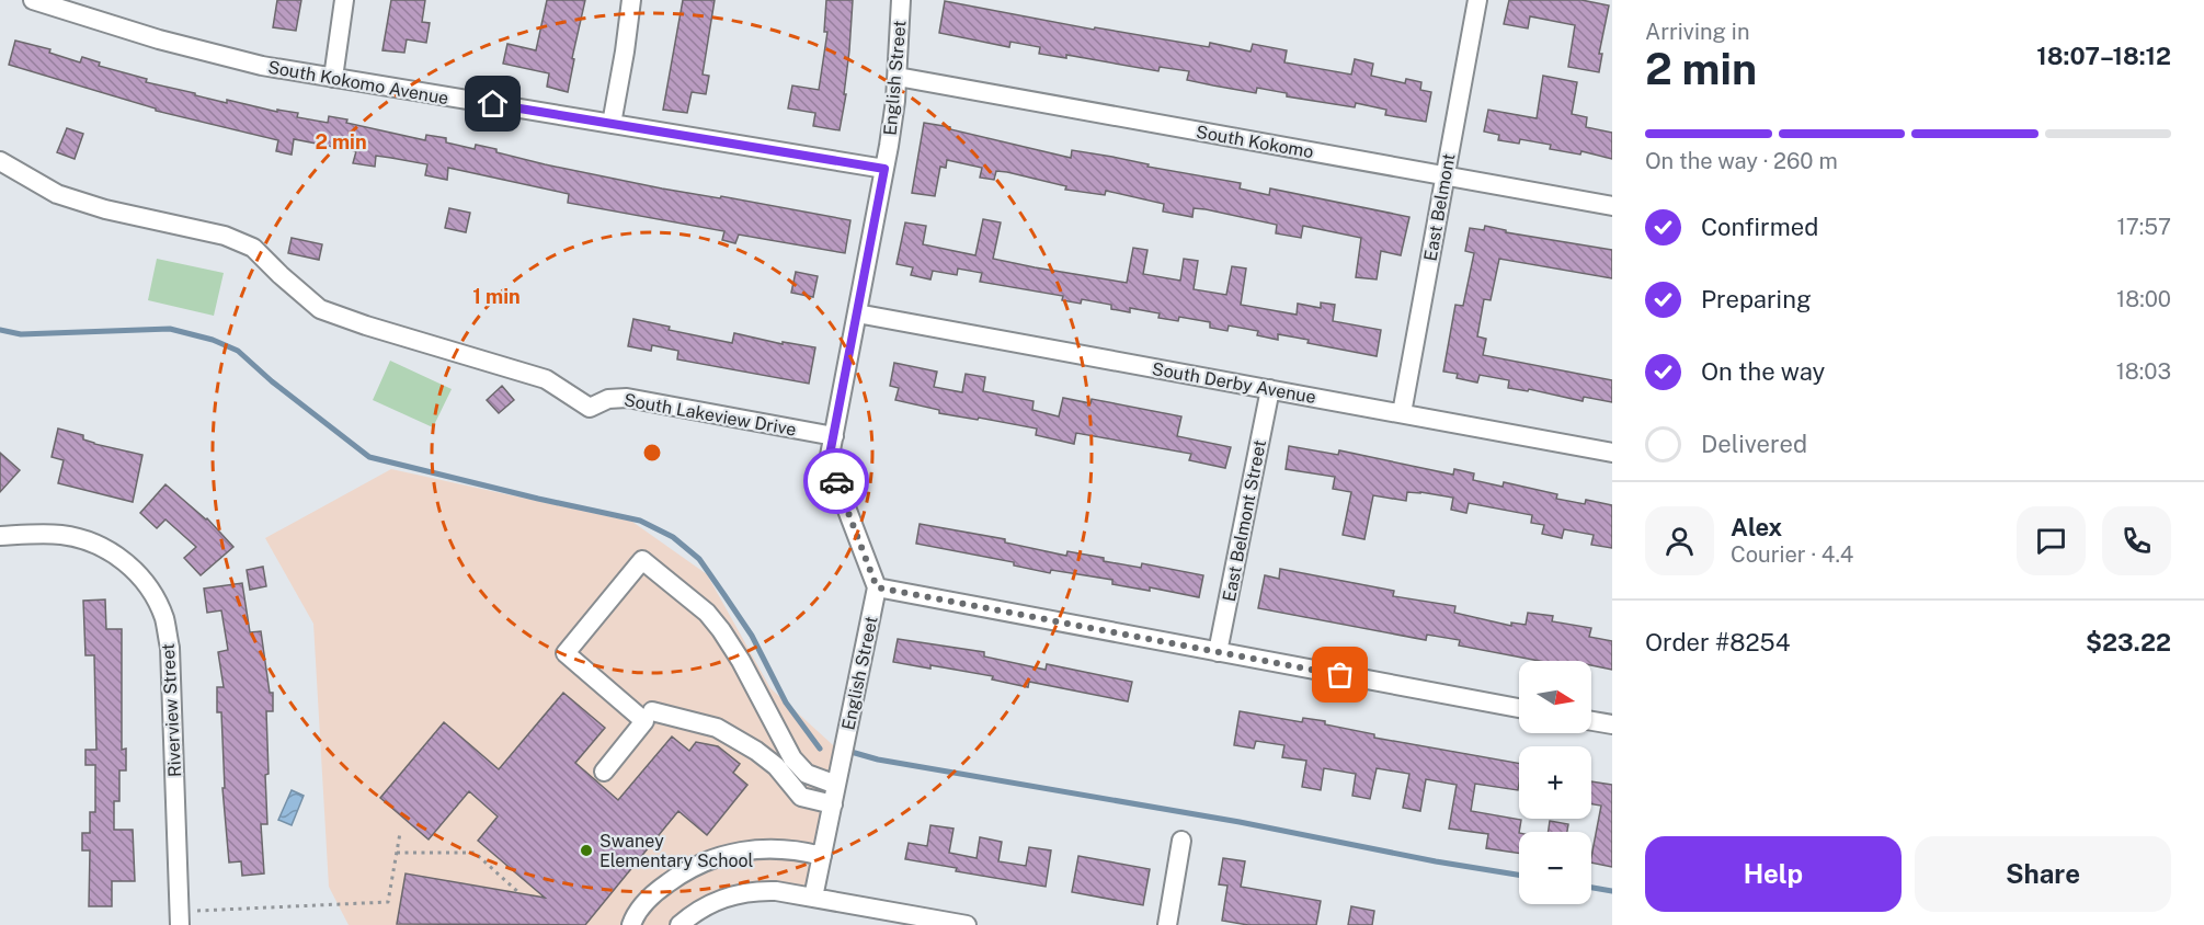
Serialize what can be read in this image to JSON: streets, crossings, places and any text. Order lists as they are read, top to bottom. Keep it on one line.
{"streets":{"street":["English Street","South Kokomo Avenue","South Kokomo","East Belmont","South Derby Avenue","South Lakeview Drive","East Belmont Street","Riverview Street"]},"crossings":[["English Street","South Kokomo Avenue"],["English Street","South Kokomo"],["English Street","South Derby Avenue"],["English Street","South Lakeview Drive"],["South Kokomo","East Belmont"],["East Belmont","South Derby Avenue"],["South Derby Avenue","East Belmont Street"]],"places":["Swaney Elementary School"],"north":"right","page":{"heading":["2 min","Arriving in","18:07–18:12"],"panel":["Alex","Courier · 4.4","Order #8254","$23.22"],"bar":"On the way · 260 m","list":[["Confirmed","17:57"],["Preparing","18:00"],["On the way","18:03"],"Delivered"],"map_buttons":["+","−"],"buttons":["Help","Share"]},"rings":["2 min","1 min"]}
